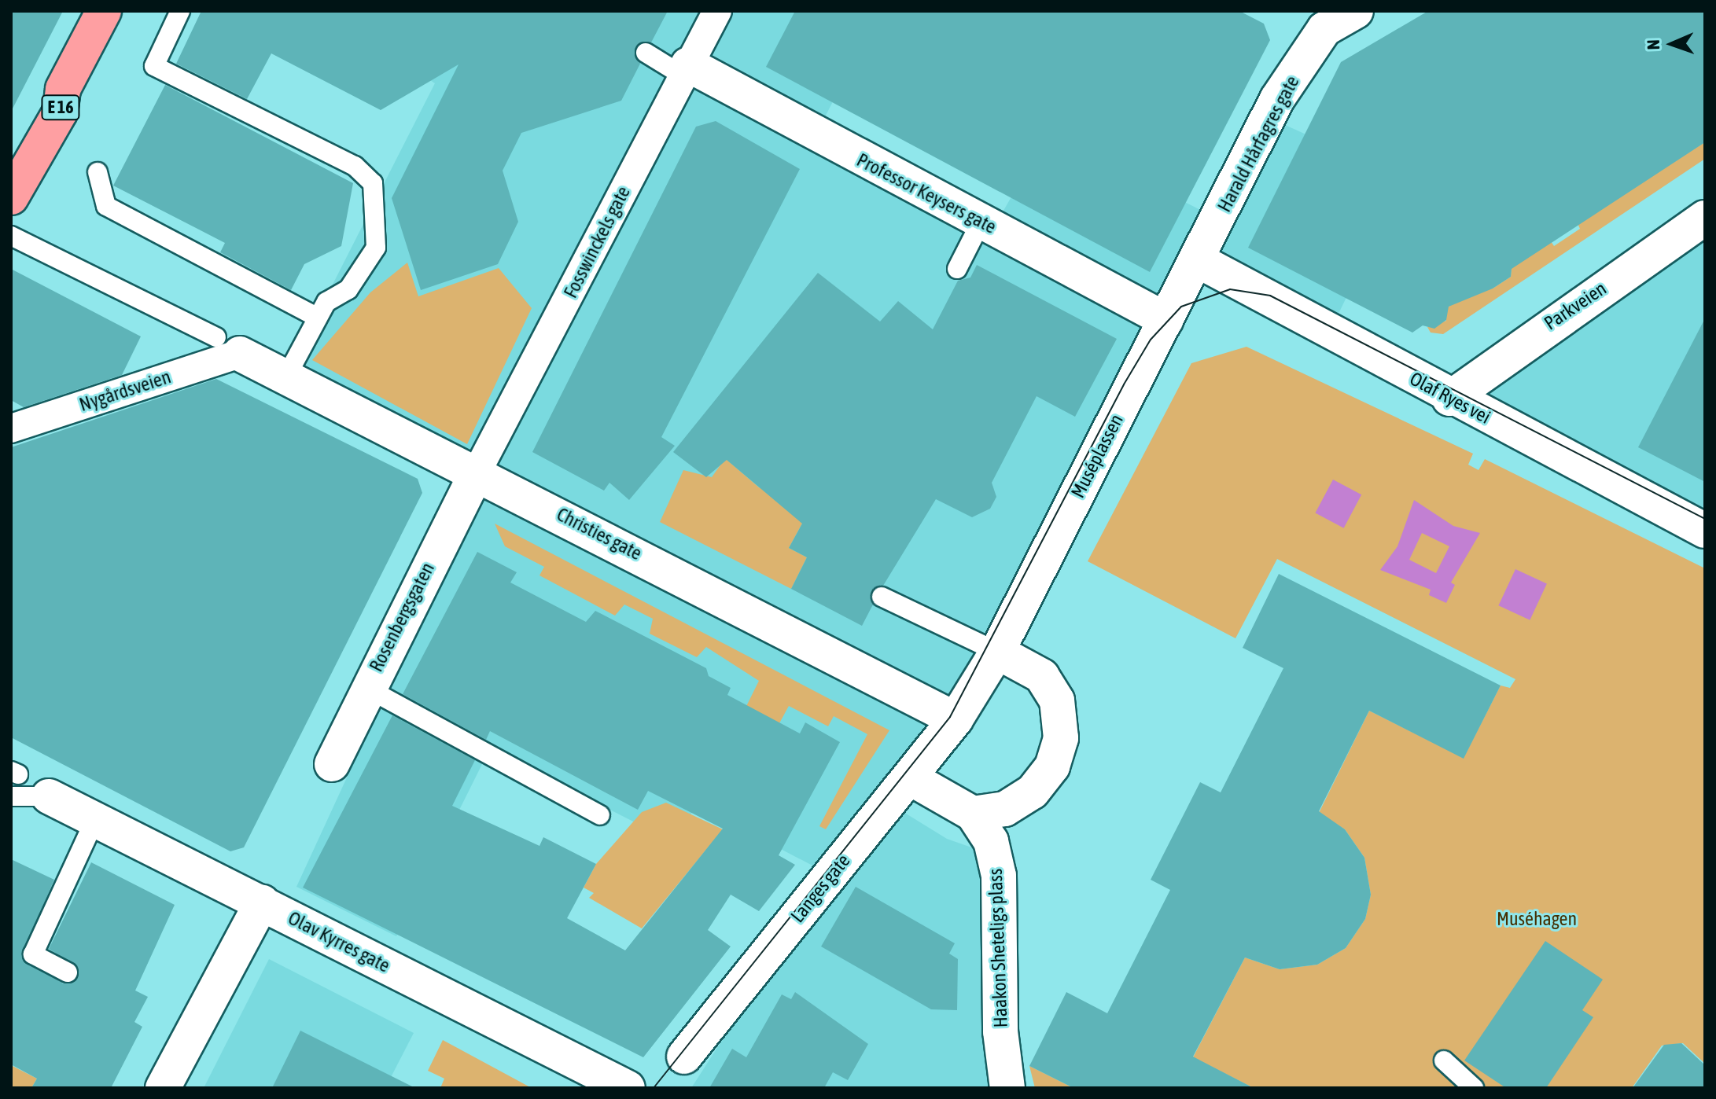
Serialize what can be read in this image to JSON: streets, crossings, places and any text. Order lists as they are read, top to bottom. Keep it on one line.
{"streets":{"highway":["E 16"],"street":["Harald Hårfagres gate","Professor Keysers gate","Fosswinckels gate","Parkveien","Nygårdsveien","Olaf Ryes vei","Muséplassen","Christies gate","Rosenbergsgaten","Langes gate","Olav Kyrres gate","Haakon Sheteligs plass"]},"crossings":[["Harald Hårfagres gate","Olaf Ryes vei"],["Harald Hårfagres gate","Muséplassen"],["Professor Keysers gate","Fosswinckels gate"],["Professor Keysers gate","Muséplassen"],["Fosswinckels gate","Christies gate"],["Fosswinckels gate","Rosenbergsgaten"],["Parkveien","Olaf Ryes vei"],["Nygårdsveien","Christies gate"],["Olaf Ryes vei","Muséplassen"],["Muséplassen","Christies gate"],["Muséplassen","Langes gate"],["Christies gate","Rosenbergsgaten"],["Christies gate","Langes gate"]],"parks":["Muséhagen"],"north":"left"}
